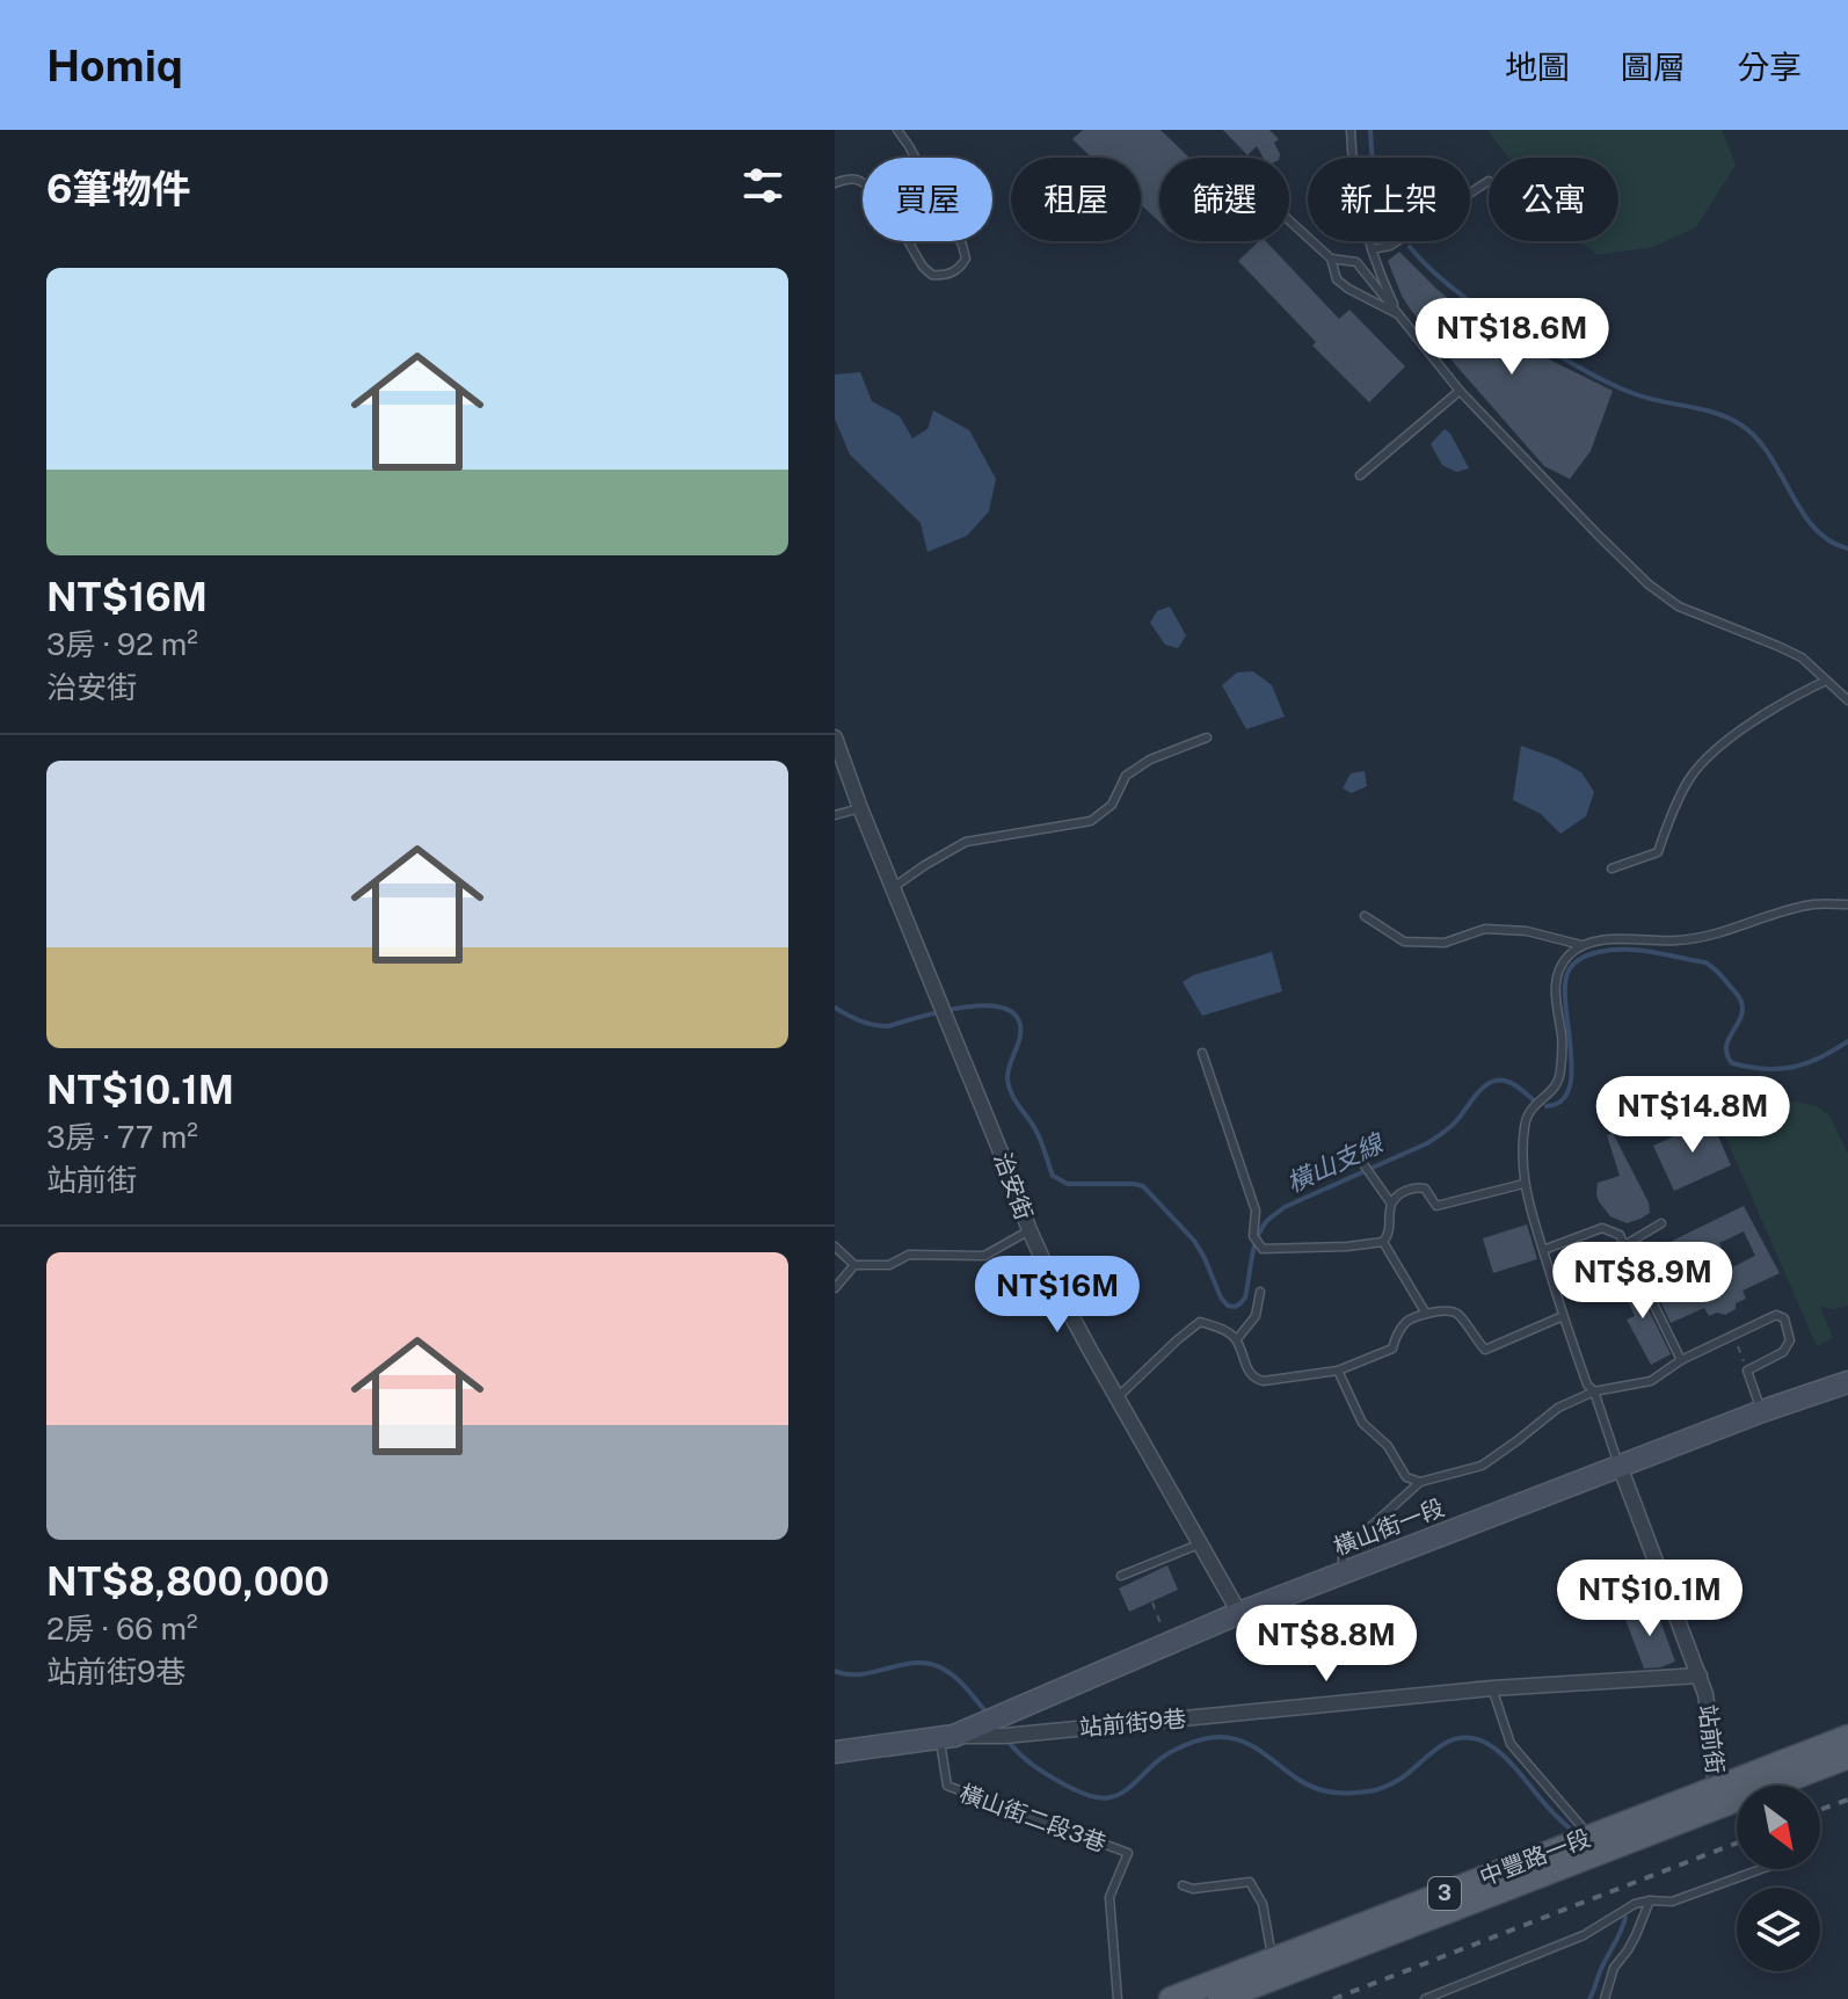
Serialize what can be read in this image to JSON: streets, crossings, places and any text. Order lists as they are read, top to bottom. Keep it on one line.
{"streets":{"main road":["中豐路一段","3"],"street":["治安街","橫山街一段","站前街9巷","站前街"],"lane":["橫山街二段3巷"]},"crossings":[["治安街","橫山街一段"],["橫山街一段","站前街9巷"],["橫山街一段","站前街"],["橫山街一段","橫山街二段3巷"],["站前街9巷","站前街"],["站前街9巷","橫山街二段3巷"],["站前街","中豐路一段"]],"water":["橫山支線"],"north":"bottom right","page":{"header":"Homiq","nav":["地圖","圖層","分享"],"heading":"6筆物件","chip":["買屋","租屋","篩選","新上架","公寓"],"list":[{"name":"NT$16M","note":"3房 · 92 m² · 治安街"},{"name":"NT$10.1M","note":"3房 · 77 m² · 站前街"},{"name":"NT$8,800,000","note":"2房 · 66 m² · 站前街9巷"}],"price":["NT$18.6M","NT$14.8M","NT$8.9M","NT$16M","NT$10.1M","NT$8.8M"]}}
